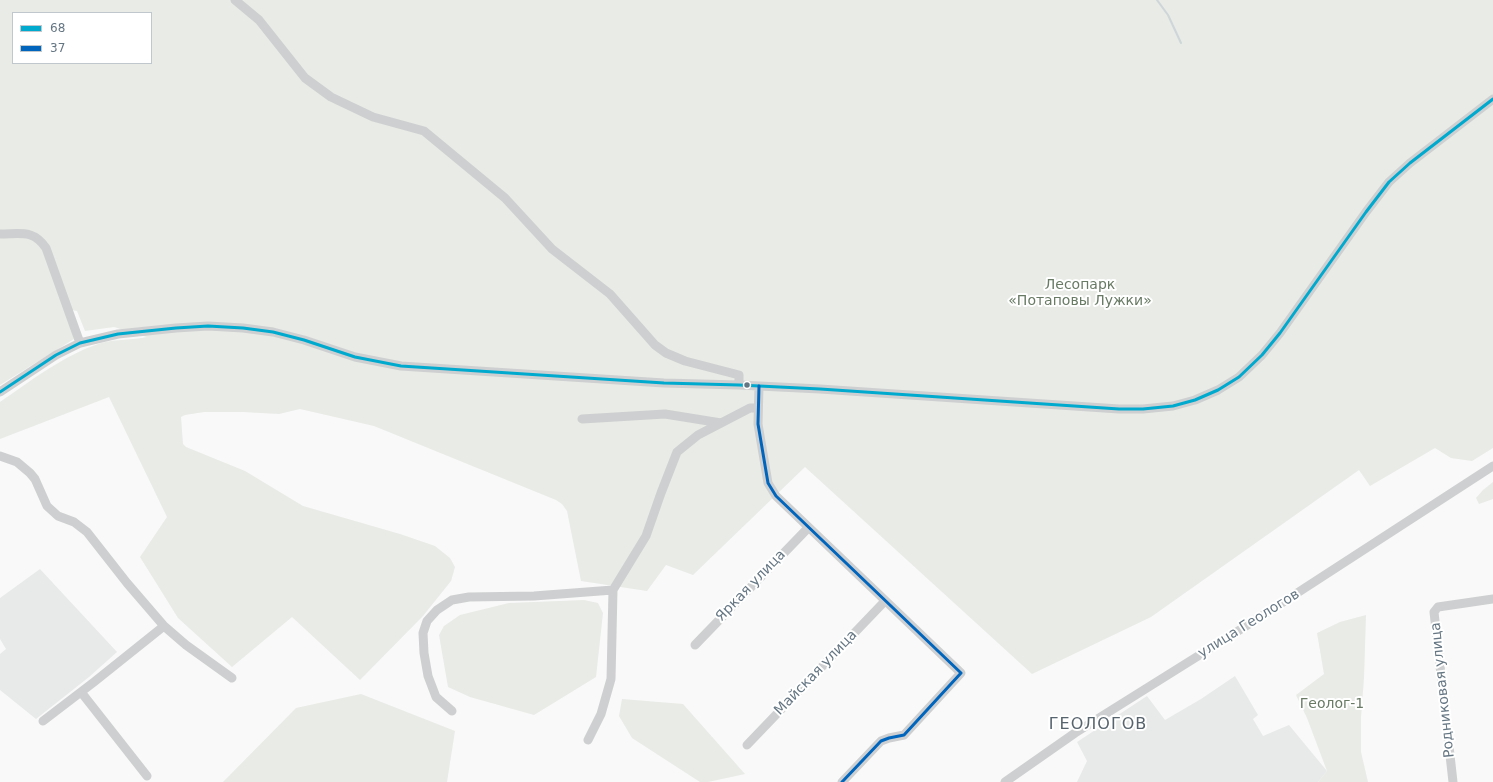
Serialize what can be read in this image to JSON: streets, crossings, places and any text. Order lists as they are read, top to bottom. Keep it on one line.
{"streets":{"street":["Яркая улица","улица Геологов","Майская улица","Родниковая улица"]},"districts":["ГЕОЛОГОВ"],"parks":["Лесопарк «Потаповы Лужки»","Геолог-1"],"lines":["transit line 68","transit line 37"],"legend":["68","37"]}
